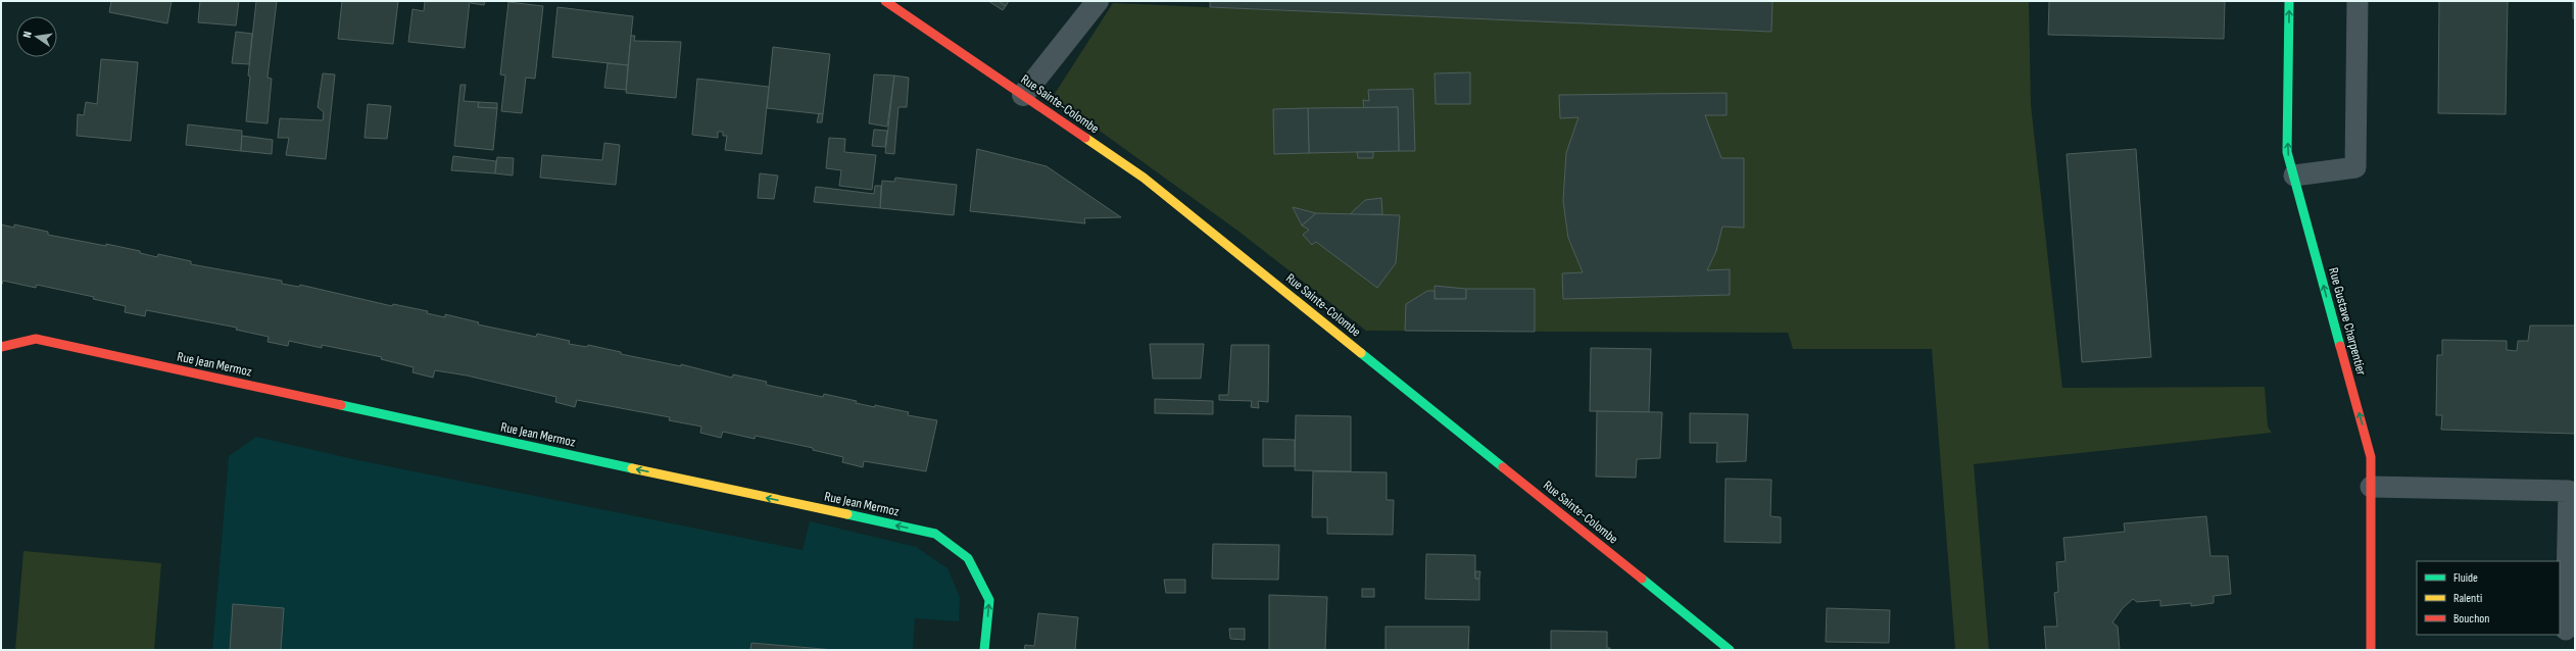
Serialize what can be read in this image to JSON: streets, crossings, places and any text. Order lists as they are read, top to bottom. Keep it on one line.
{"streets":{"street":["Rue Sainte-Colombe","Rue Gustave Charpentier","Rue Jean Mermoz"]},"one_way":["Rue Gustave Charpentier","Rue Jean Mermoz"],"legend":["Fluide","Ralenti","Bouchon"],"north":"left"}
